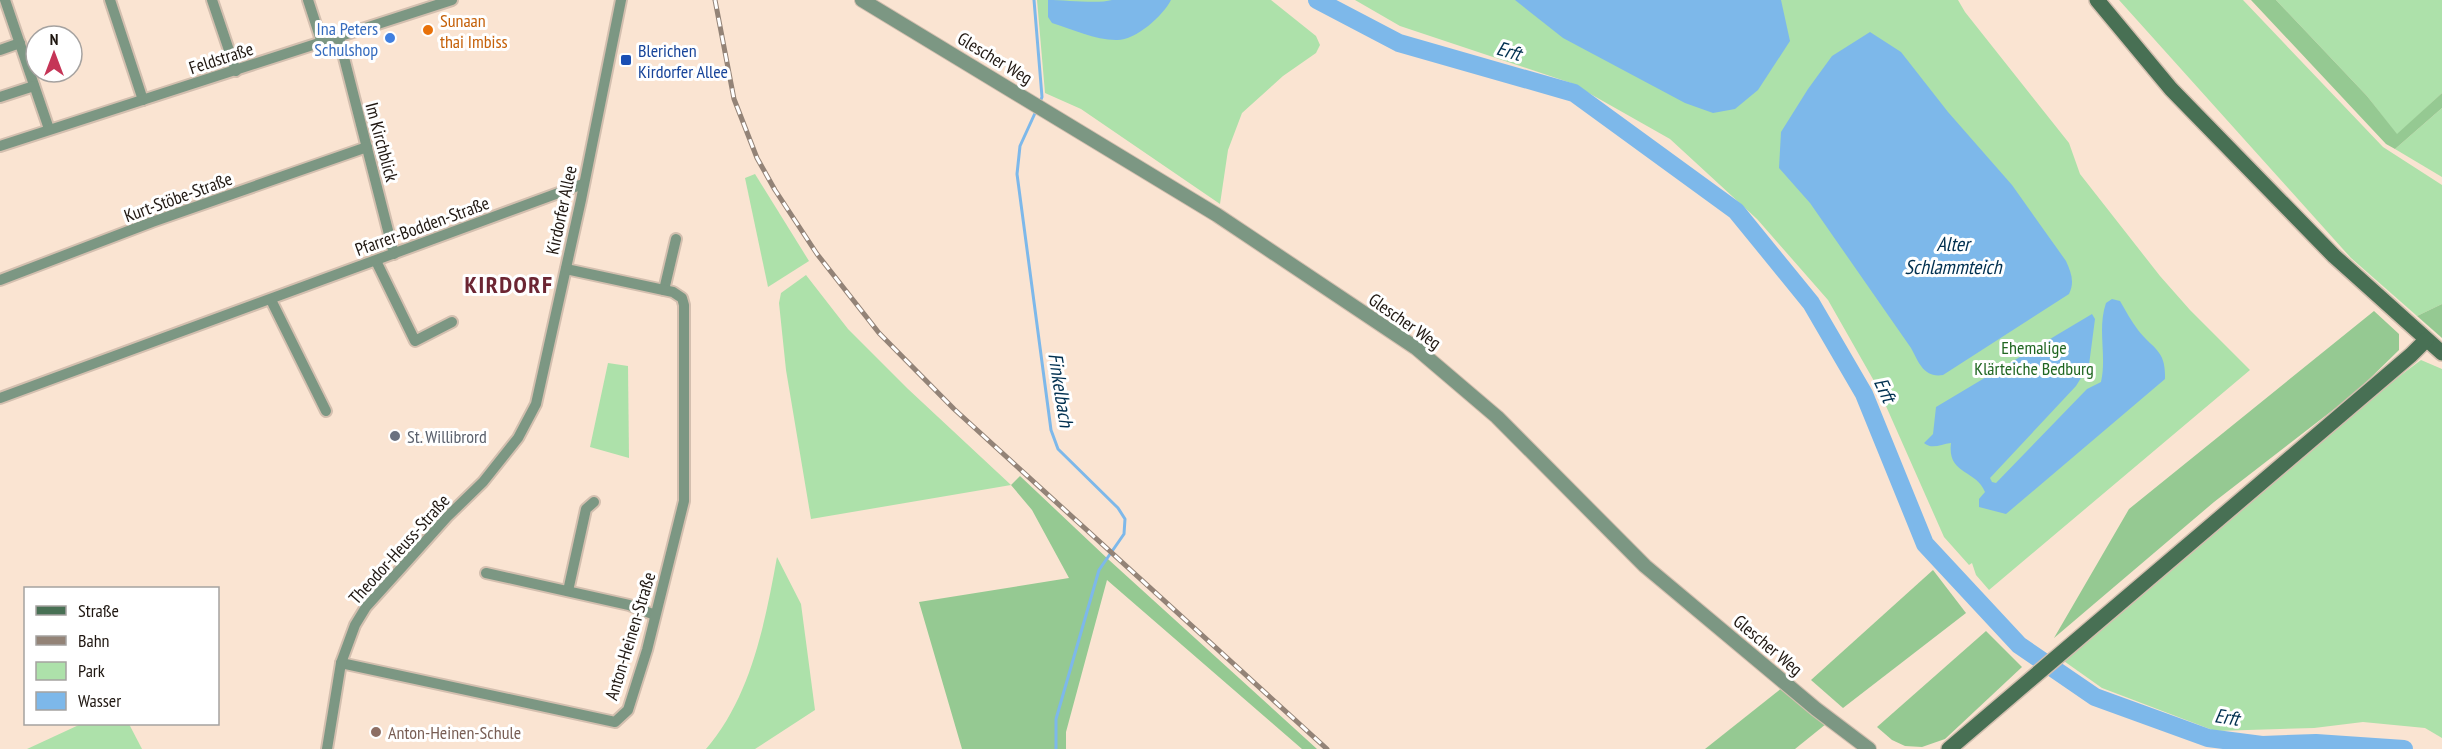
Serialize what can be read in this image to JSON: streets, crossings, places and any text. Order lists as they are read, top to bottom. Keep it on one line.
{"streets":{"street":["Feldstraße","Glescher Weg","Im Kirchblick","Kurt-Stöbe-Straße","Kirdorfer Allee","Pfarrer-Bodden-Straße","Theodor-Heuss-Straße","Anton-Heinen-Straße"]},"crossings":[["Feldstraße","Im Kirchblick"],["Im Kirchblick","Kurt-Stöbe-Straße"],["Im Kirchblick","Pfarrer-Bodden-Straße"],["Kirdorfer Allee","Pfarrer-Bodden-Straße"],["Kirdorfer Allee","Theodor-Heuss-Straße"],["Kirdorfer Allee","Anton-Heinen-Straße"],["Theodor-Heuss-Straße","Anton-Heinen-Straße"]],"districts":["KIRDORF"],"water":["Erft","Alter Schlammteich","Finkelbach"],"parks":["Ehemalige Klärteiche Bedburg"],"places":{"other":["Sunaan thai Imbiss","Ina Peters Schulshop","St. Willibrord","Anton-Heinen-Schule"],"transit":["Blerichen Kirdorfer Allee"]},"legend":["Straße","Bahn","Park","Wasser"],"north":"top"}
